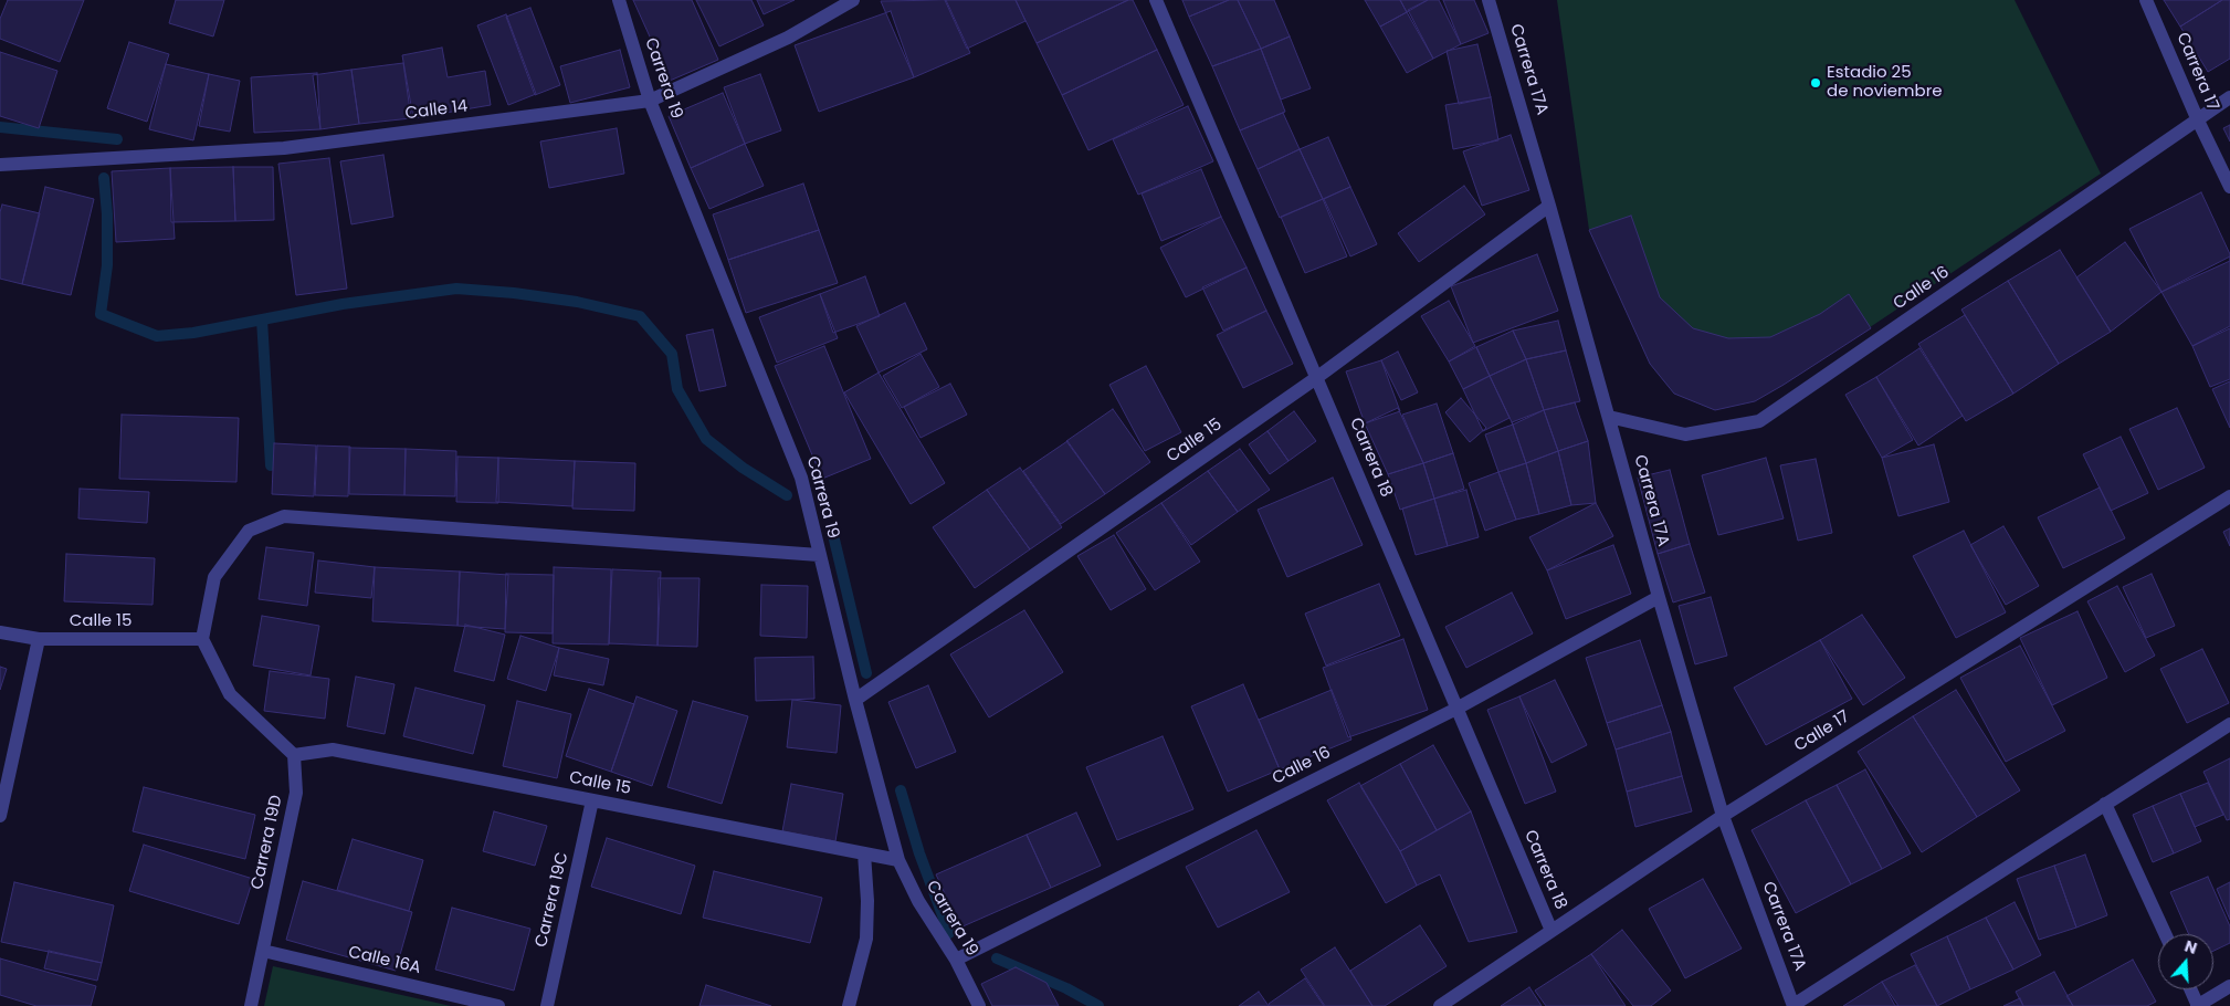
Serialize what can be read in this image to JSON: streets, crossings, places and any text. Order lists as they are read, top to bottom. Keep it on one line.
{"streets":{"street":["Carrera 17A","Carrera 17","Carrera 19","Calle 14","Calle 16","Calle 15","Carrera 18","Calle 17","Carrera 19D","Carrera 19C","Calle 16A"]},"crossings":[["Carrera 17A","Calle 16"],["Carrera 17A","Calle 15"],["Carrera 17A","Calle 17"],["Carrera 17","Calle 16"],["Carrera 19","Calle 14"],["Carrera 19","Calle 16"],["Carrera 19","Calle 15"],["Calle 16","Carrera 18"],["Calle 15","Carrera 18"],["Calle 15","Carrera 19D"],["Calle 15","Carrera 19C"],["Carrera 18","Calle 17"],["Carrera 19D","Calle 16A"]],"places":["Estadio 25 de noviembre"],"north":"top"}
